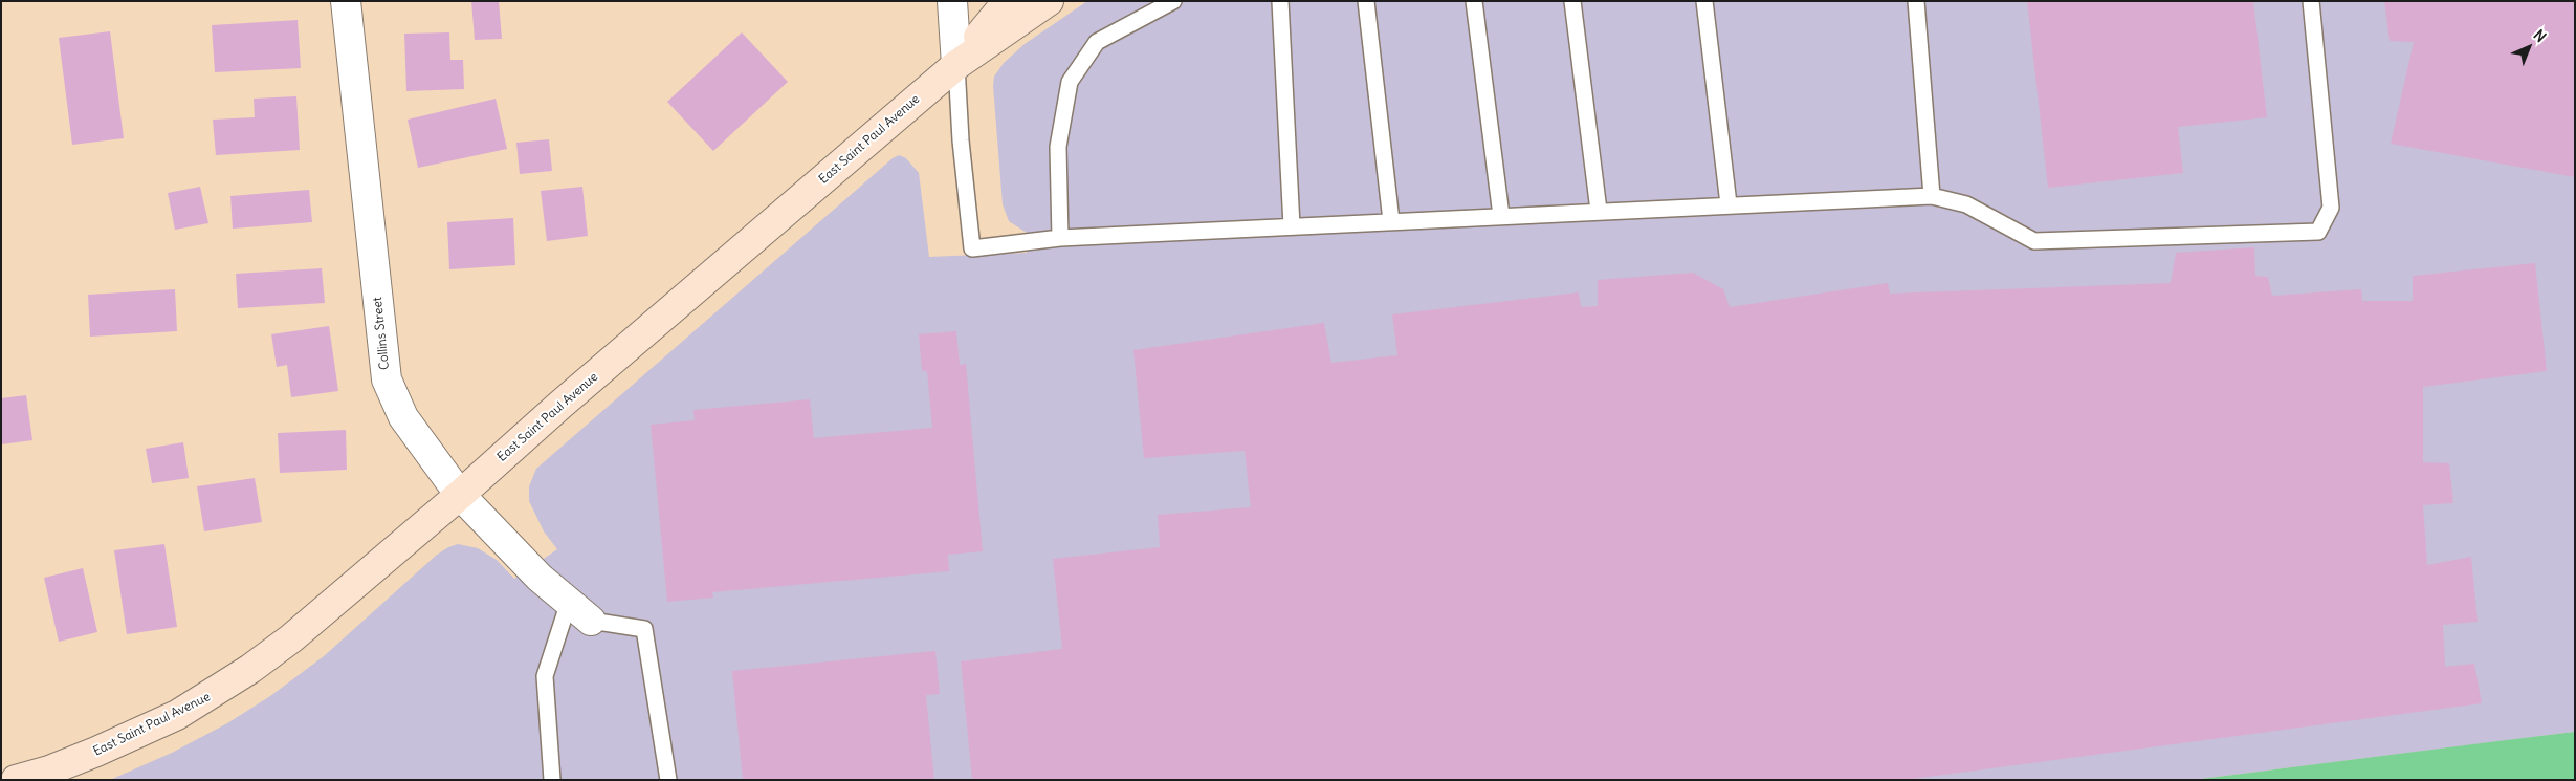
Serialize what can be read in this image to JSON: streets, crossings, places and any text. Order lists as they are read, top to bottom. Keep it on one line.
{"streets":{"main road":["East Saint Paul Avenue"],"street":["Collins Street"]},"crossings":[["East Saint Paul Avenue","Collins Street"]],"north":"top right"}
